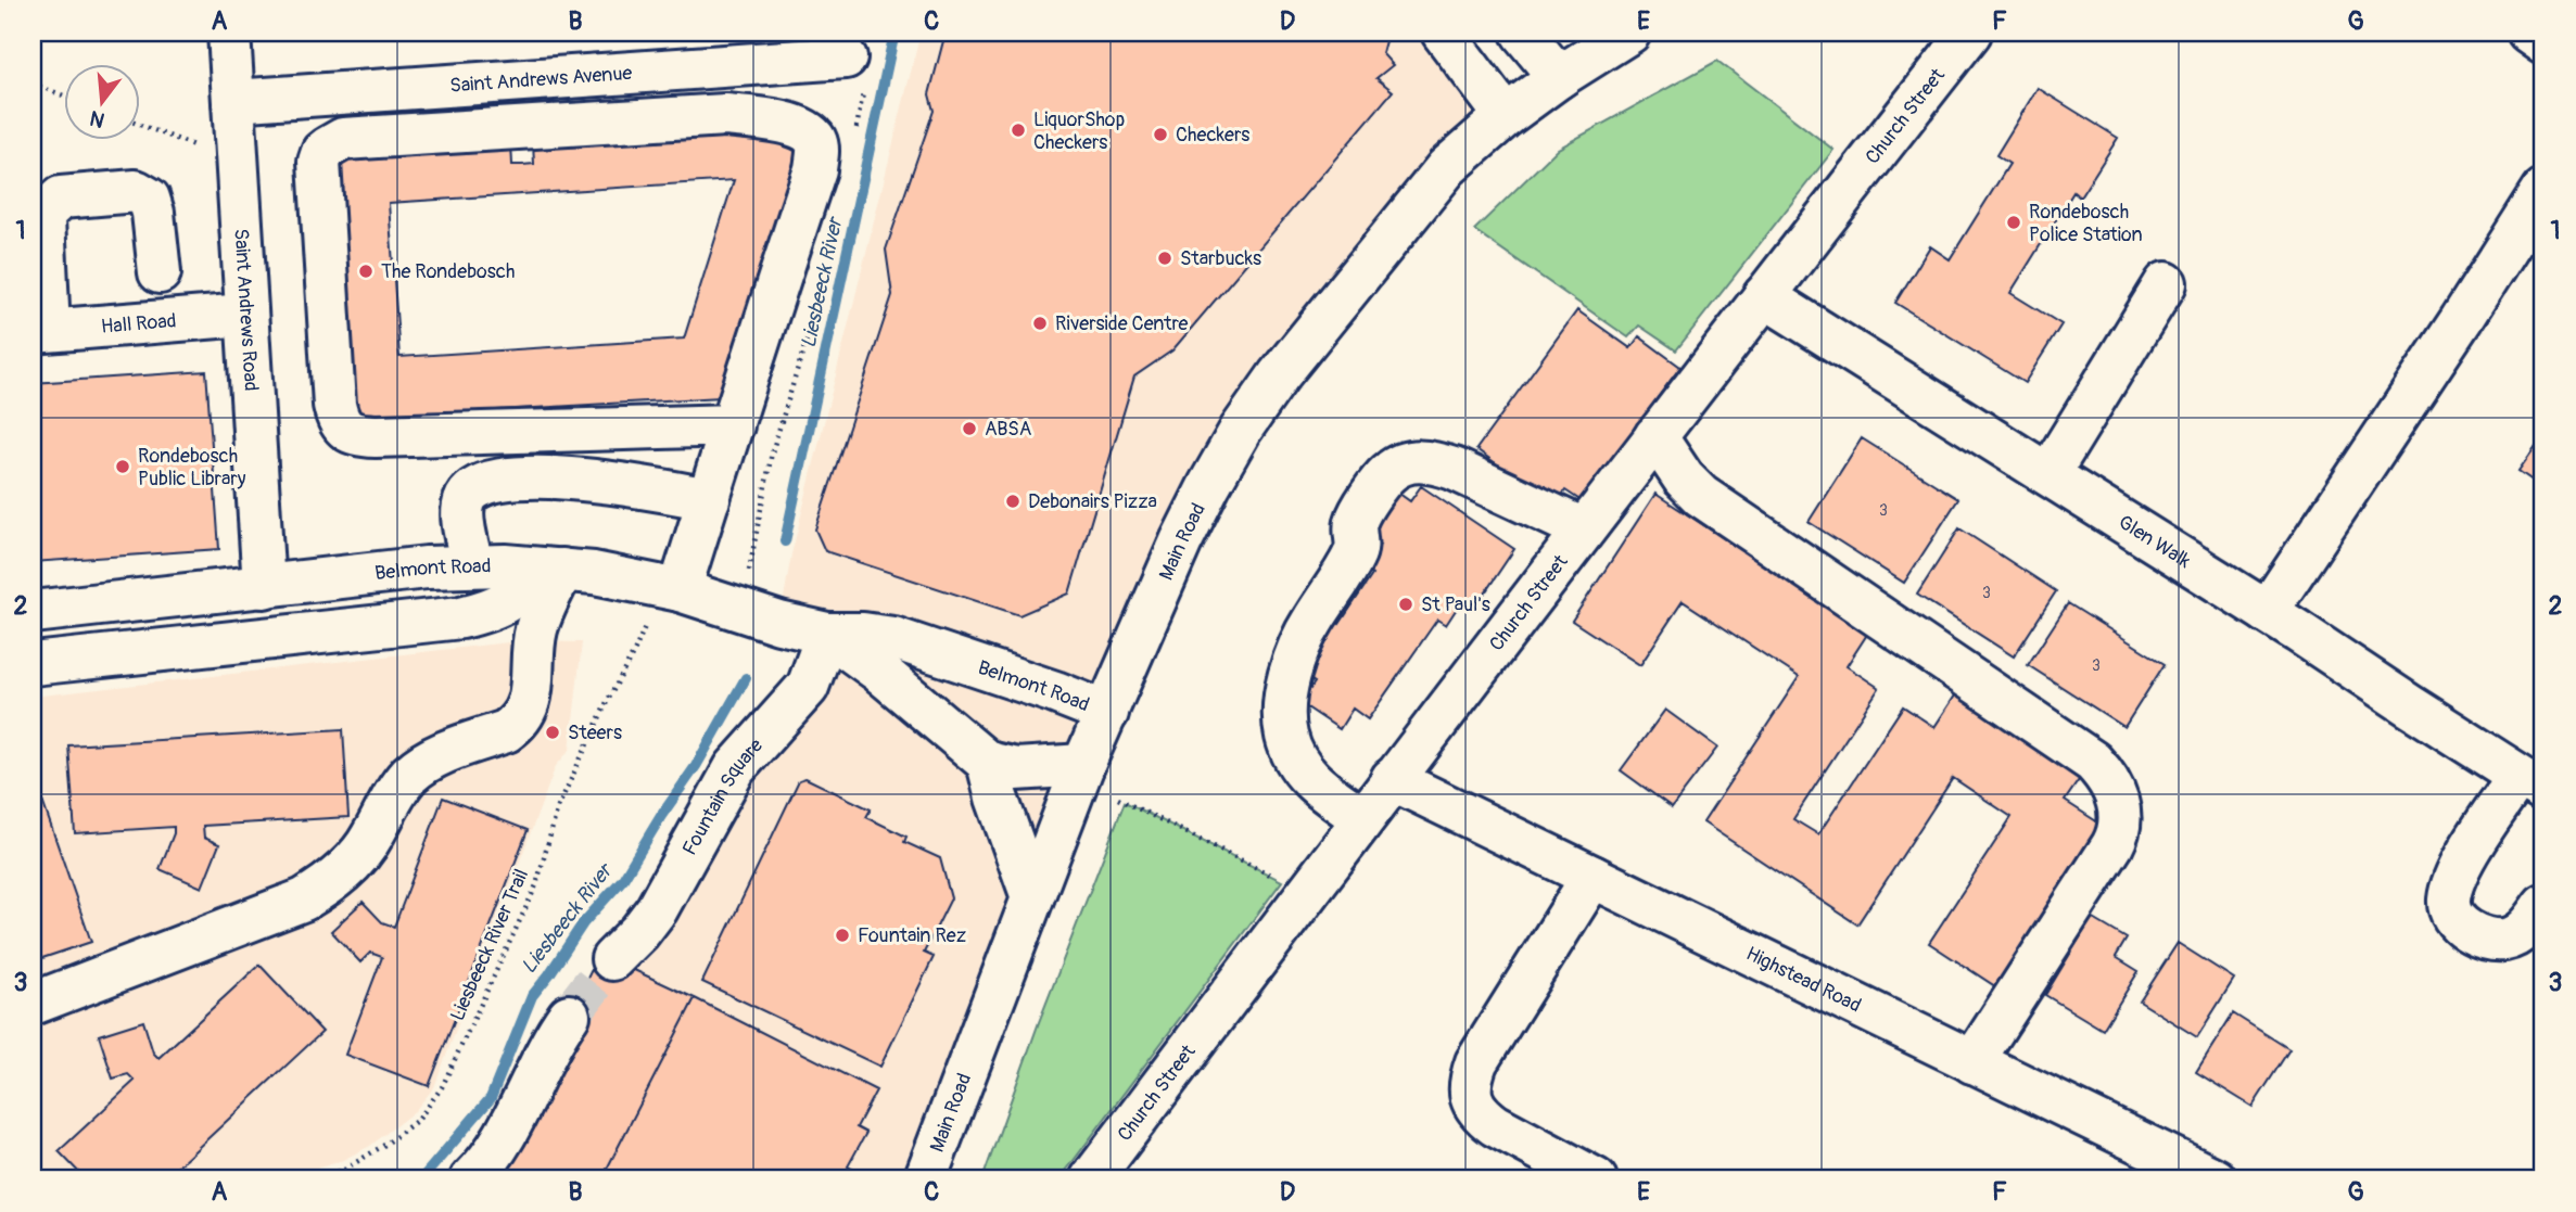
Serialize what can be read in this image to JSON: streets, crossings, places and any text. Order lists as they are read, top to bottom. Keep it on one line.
{"streets":{"street":["Saint Andrews Avenue","Church Street","Saint Andrews Road","Hall Road","Main Road","Glen Walk","Belmont Road","Fountain Square","Highstead Road"],"path":["Liesbeeck River Trail"]},"crossings":[["Saint Andrews Avenue","Saint Andrews Road"],["Church Street","Glen Walk"],["Church Street","Highstead Road"],["Saint Andrews Road","Hall Road"],["Saint Andrews Road","Belmont Road"],["Main Road","Belmont Road"],["Belmont Road","Fountain Square"]],"water":["Liesbeeck River"],"places":["LiquorShop Checkers","Checkers","Rondebosch Police Station","Starbucks","The Rondebosch","Riverside Centre","ABSA","Rondebosch Public Library","Debonairs Pizza","St Paul's","Steers","Fountain Rez"],"house_numbers":["3","3","3"],"north":"bottom","grid":{"columns":["A","B","C","D","E","F","G"],"rows":["1","2","3"]}}
